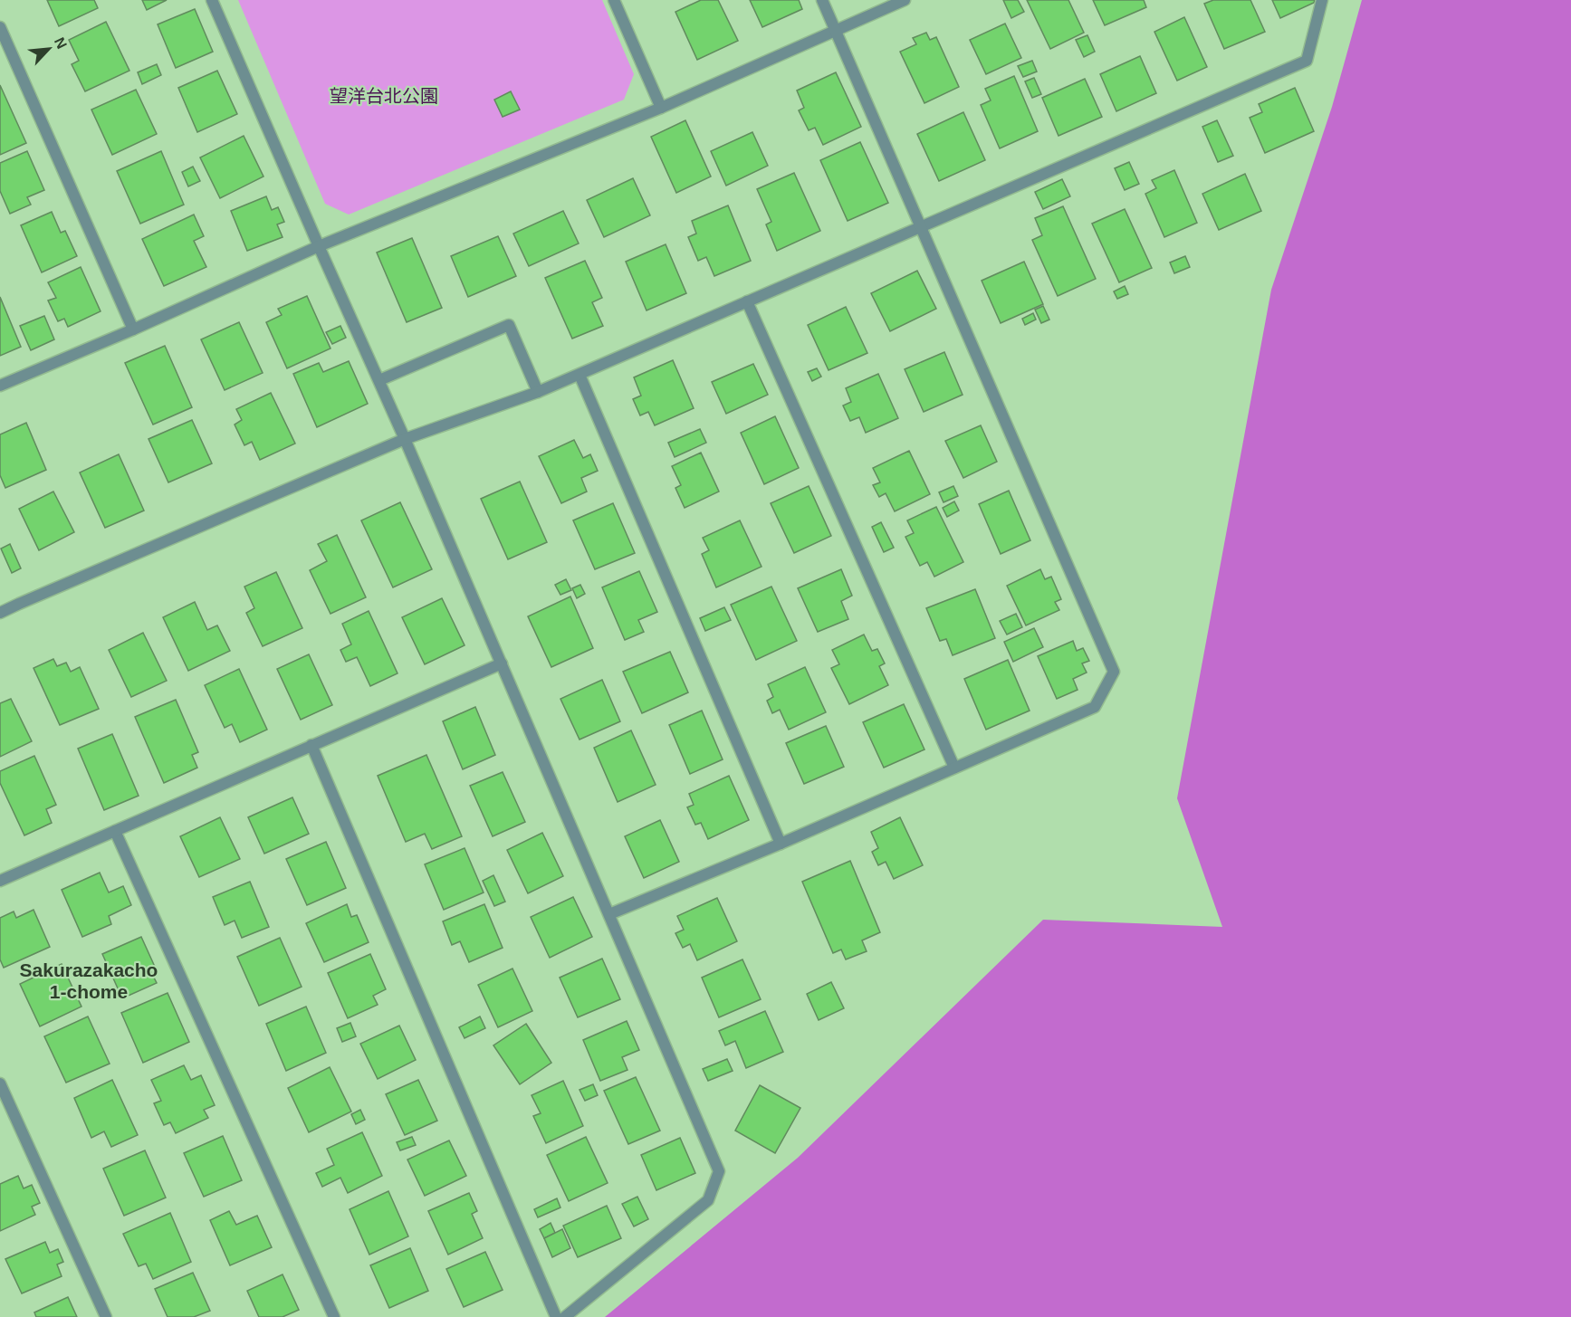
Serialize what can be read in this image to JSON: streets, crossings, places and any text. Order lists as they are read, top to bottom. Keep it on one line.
{"districts":["Sakurazakacho 1-chome"],"parks":["望洋台北公園"],"north":"top right"}
